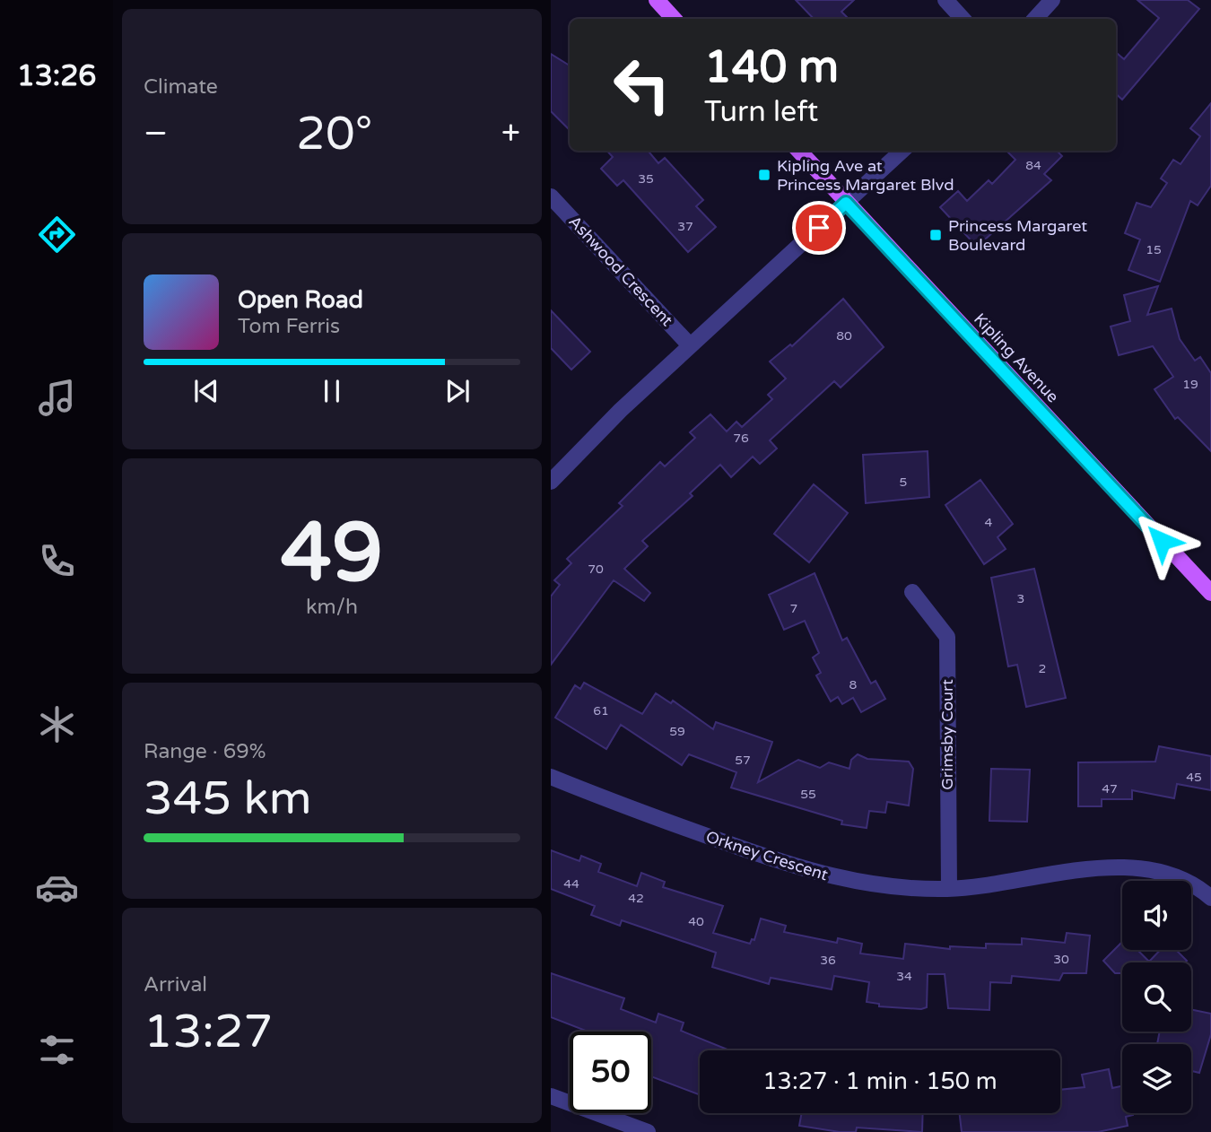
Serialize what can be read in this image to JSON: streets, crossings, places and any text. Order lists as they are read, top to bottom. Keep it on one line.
{"streets":{"main road":["Kipling Avenue"],"street":["Ashwood Crescent","Grimsby Court","Orkney Crescent"]},"crossings":[["Grimsby Court","Orkney Crescent"]],"places":{"transit":["Kipling Ave at Princess Margaret Blvd","Princess Margaret Boulevard"]},"house_numbers":["84","35","37","15","80","19","76","5","4","70","3","7","2","8","61","59","57","45","47","55","44","42","40","30","36","34"],"page":{"tabs":"13:26","tile":["Climate",["49","km/h"],["Range · 69%","345 km"],["Arrival","13:27"]],"turn":["140 m","Turn left"],"heat":["−","20°","+"],"song":["Open Road","Tom Ferris"],"limit":"50","trip":"13:27 · 1 min · 150 m"}}
